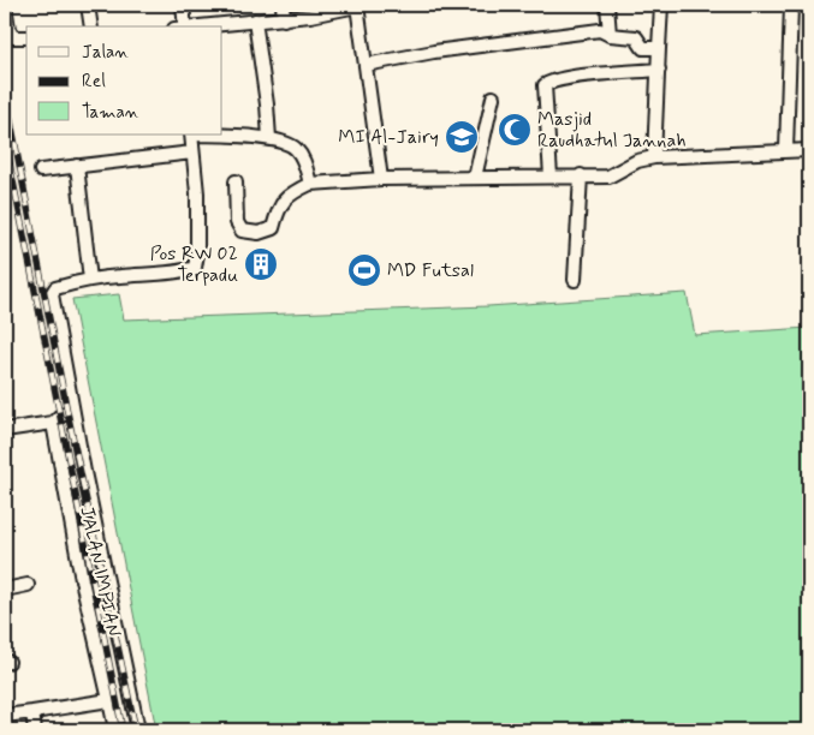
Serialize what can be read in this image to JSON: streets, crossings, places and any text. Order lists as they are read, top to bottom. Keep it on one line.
{"streets":{"street":["JALAN IMPIAN"]},"places":{"mosque":["Masjid Raudhatul Jannah"],"school or university":["MI Al-Jairy"],"building":["Pos RW 02 Terpadu"],"sports":["MD Futsal"]},"legend":["Jalan","Rel","Taman"]}
